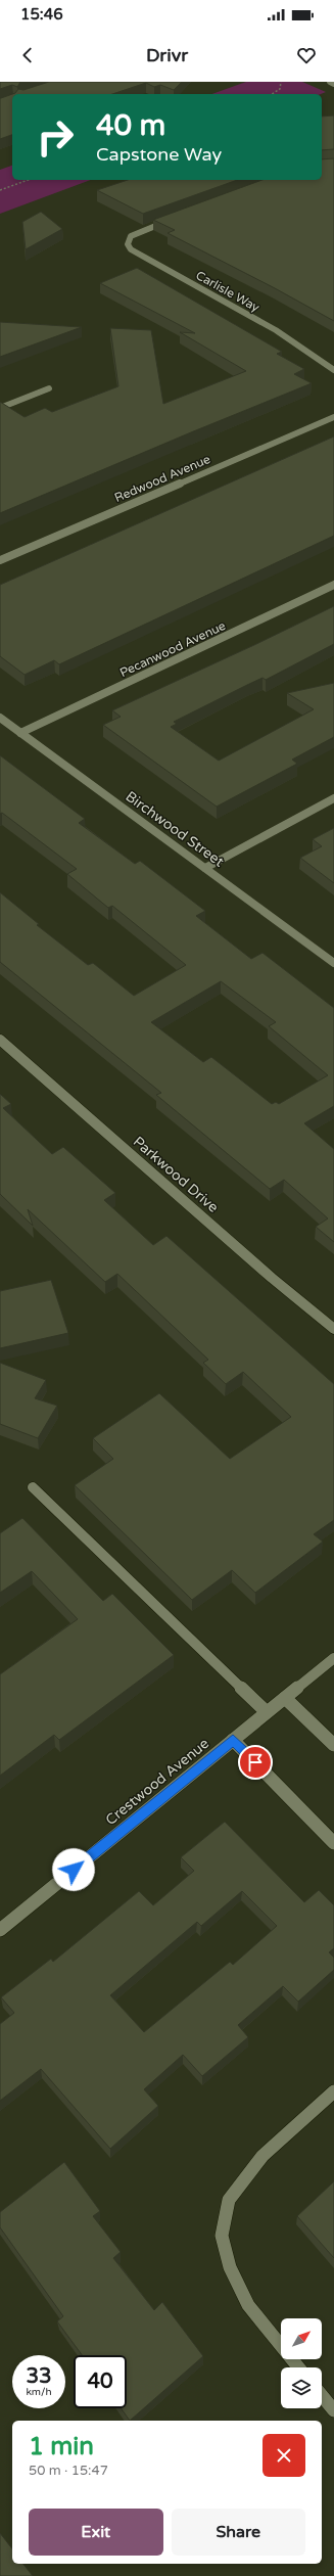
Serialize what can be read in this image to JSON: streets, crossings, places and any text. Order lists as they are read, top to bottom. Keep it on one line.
{"streets":{"street":["Carlisle Way","Redwood Avenue","Pecanwood Avenue","Birchwood Street","Parkwood Drive","Crestwood Avenue"]},"crossings":[["Pecanwood Avenue","Birchwood Street"]],"north":"top right","page":{"status":"15:46","header":"Drivr","turn":["40 m","Capstone Way"],"speed":"33 km/h","limit":"40","heading":["1 min","50 m · 15:47"],"buttons":["Exit","Share"]}}
